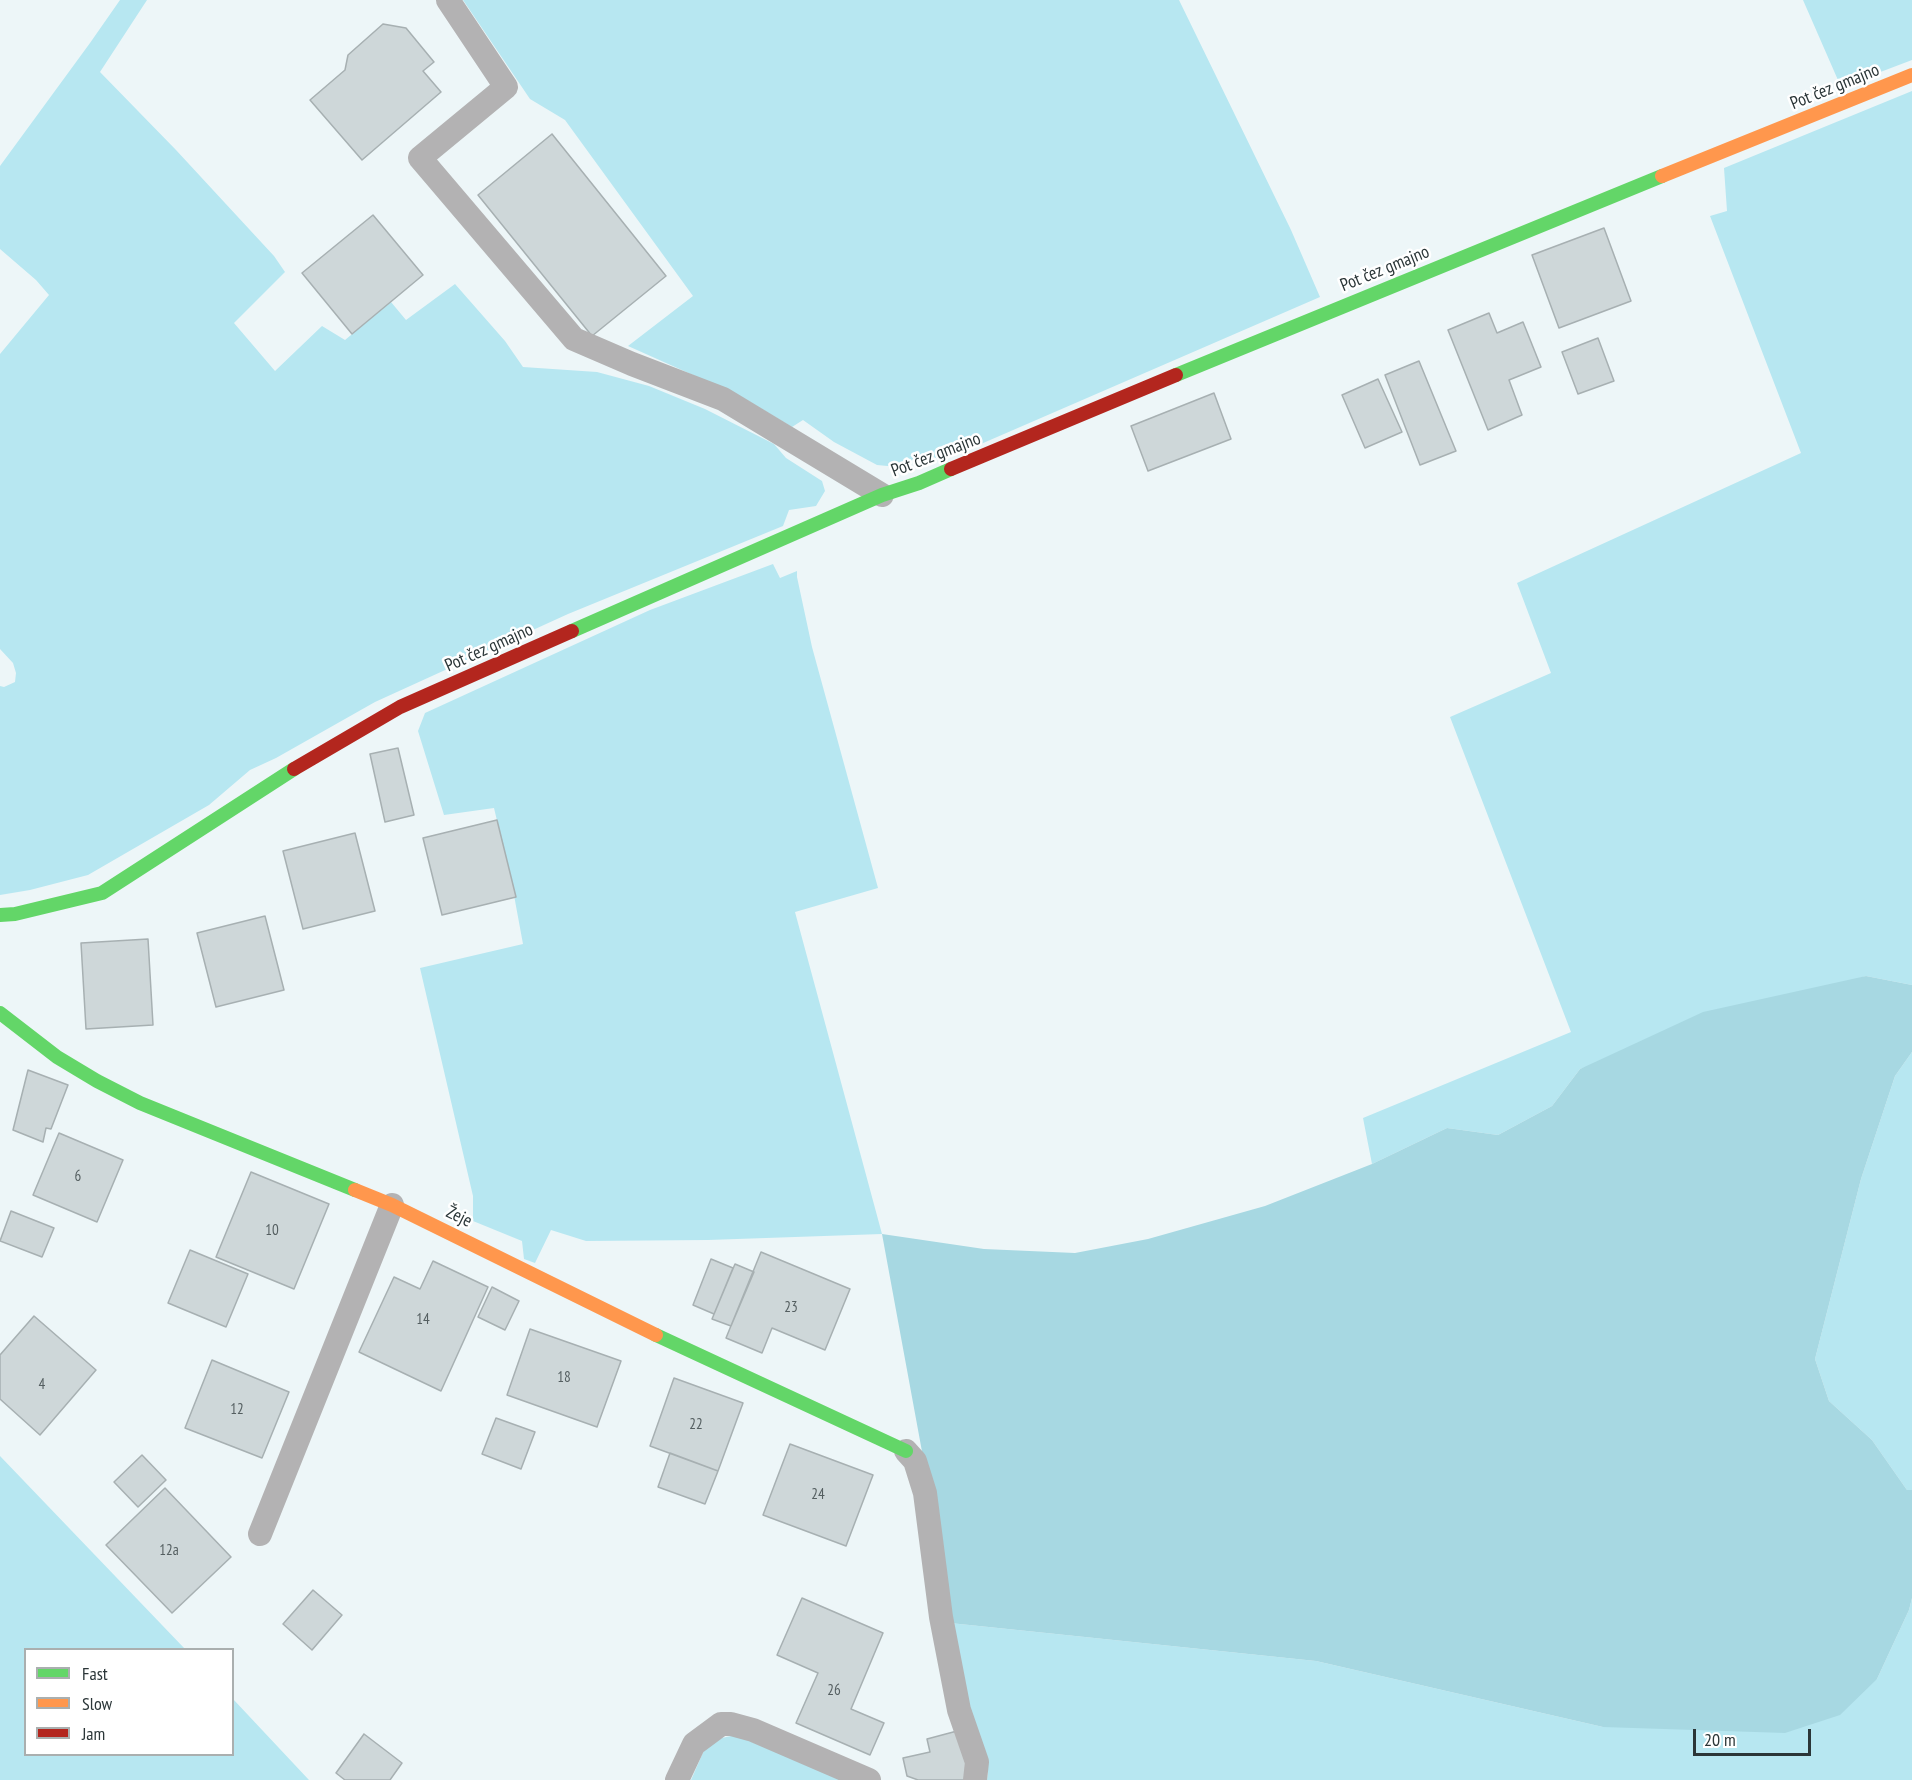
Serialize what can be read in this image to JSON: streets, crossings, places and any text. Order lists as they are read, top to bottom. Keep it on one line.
{"streets":{"street":["Pot čez gmajno","Žeje"]},"house_numbers":["6","10","23","14","18","4","12","22","24","12a","26"],"legend":["Fast","Slow","Jam"],"scale_bar":"20 m"}
